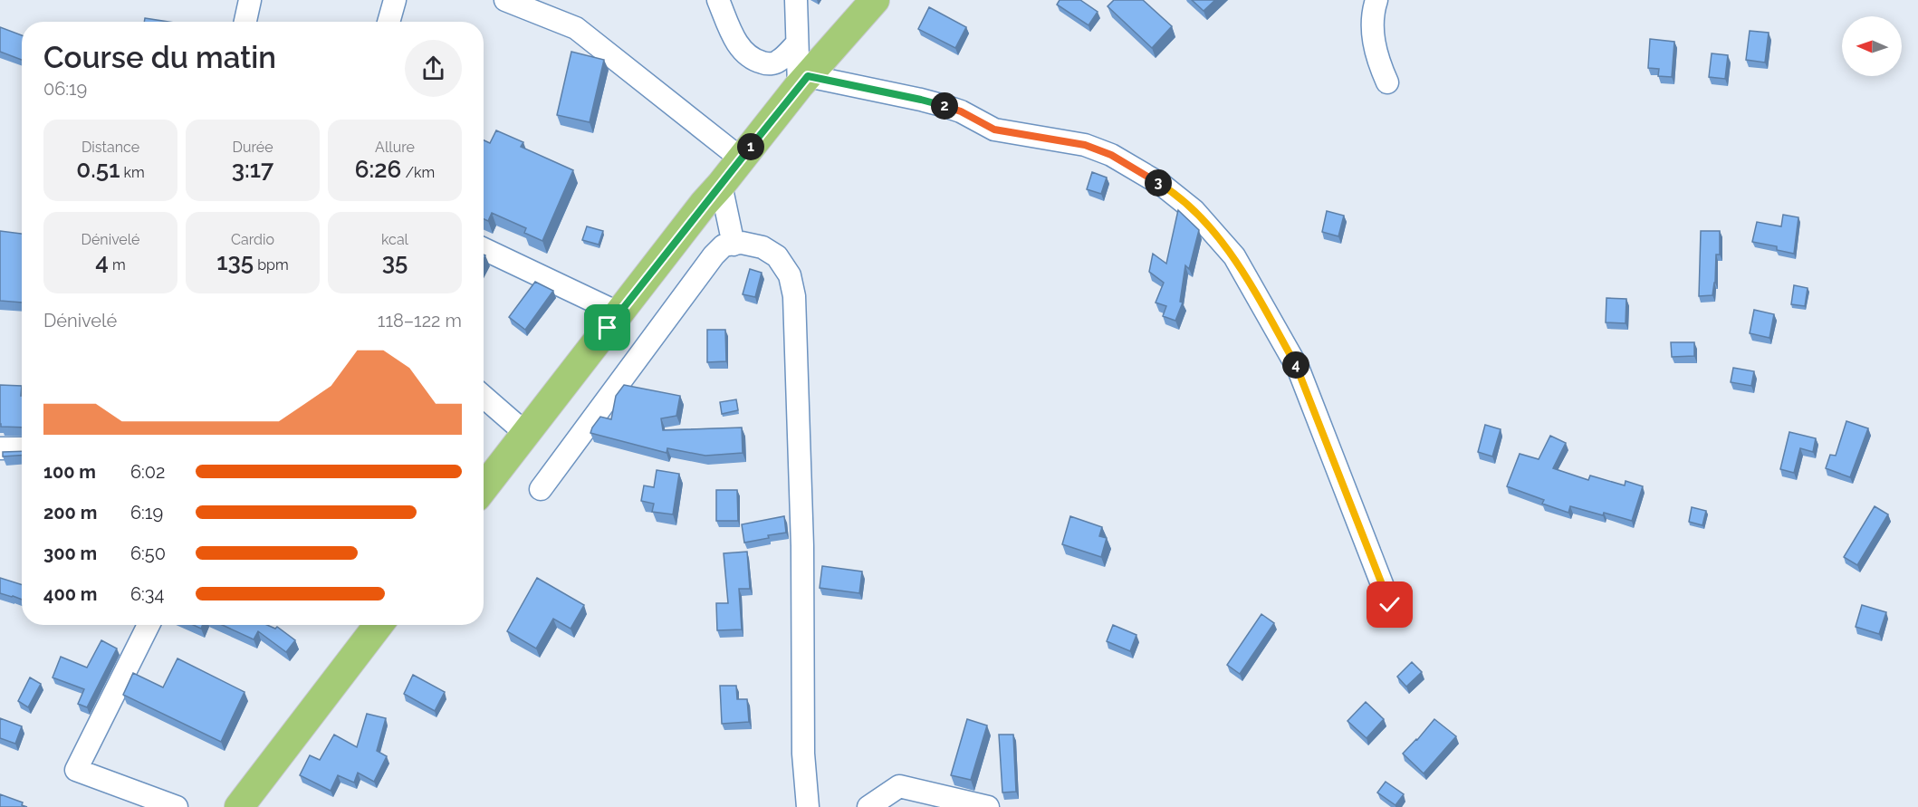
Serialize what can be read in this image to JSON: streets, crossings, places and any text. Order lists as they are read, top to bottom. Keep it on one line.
{"north":"left","page":{"heading":["Course du matin","06:19"],"pins":["2","1","3","4"],"stats":[["Distance","0.51 km"],["Durée","3:17"],["Allure","6:26 /km"],["Dénivelé","4 m"],["Cardio","135 bpm"],["kcal","35"]],"chart":["Dénivelé","118–122 m"],"list":[{"name":"100 m","note":"6:02"},{"name":"200 m","note":"6:19"},{"name":"300 m","note":"6:50"},{"name":"400 m","note":"6:34"}]}}
